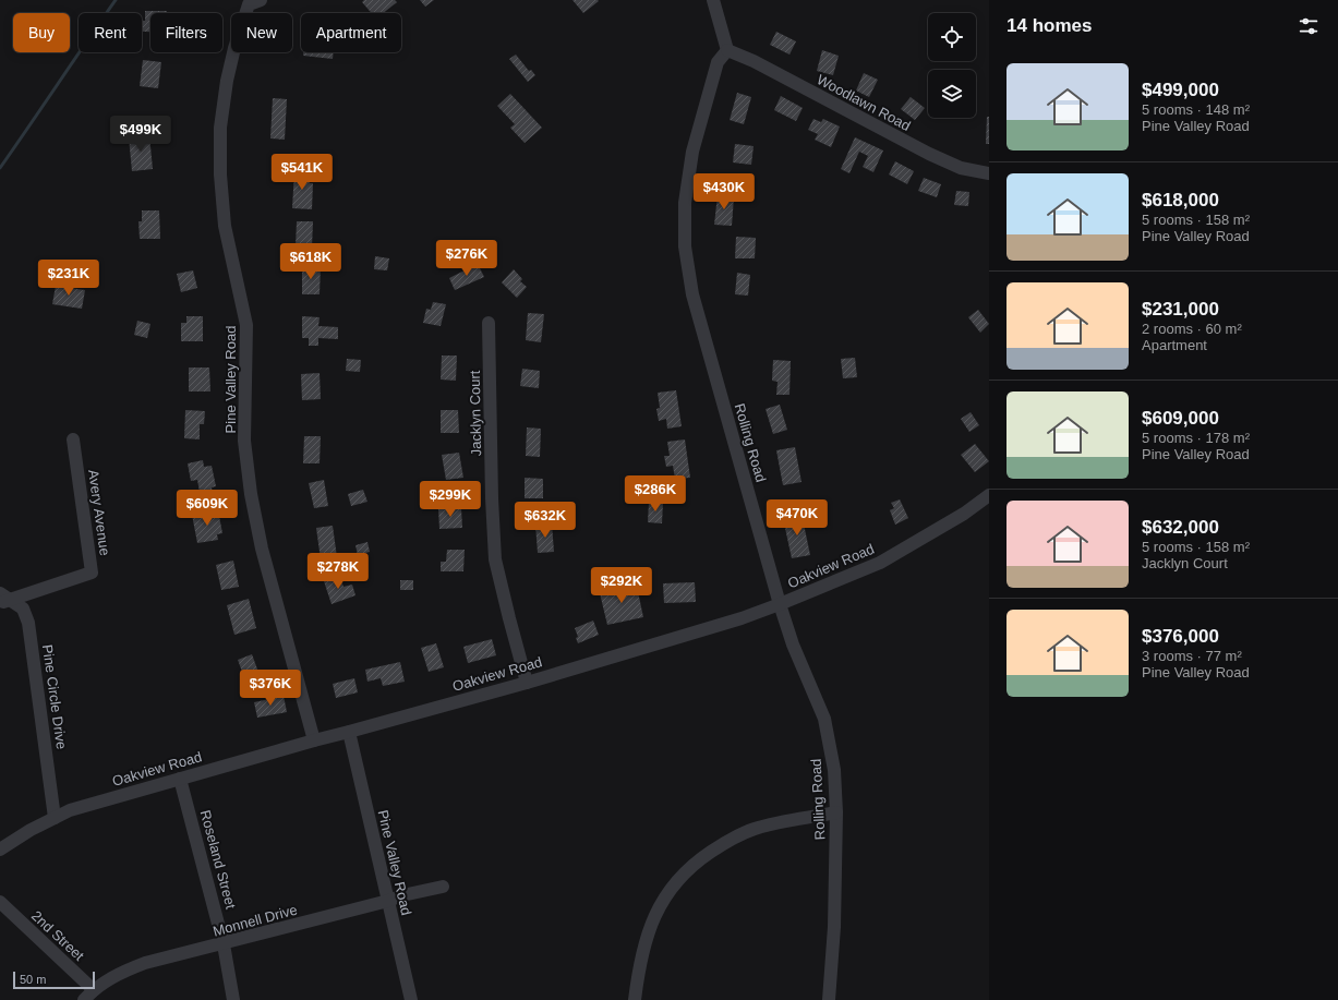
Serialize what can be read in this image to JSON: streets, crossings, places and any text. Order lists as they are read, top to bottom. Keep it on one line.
{"streets":{"street":["Woodlawn Road","Pine Valley Road","Jacklyn Court","Rolling Road","Avery Avenue","Oakview Road","Pine Circle Drive","Roseland Street","Monnell Drive","2nd Street"]},"crossings":[["Woodlawn Road","Rolling Road"],["Pine Valley Road","Oakview Road"],["Pine Valley Road","Monnell Drive"],["Jacklyn Court","Oakview Road"],["Rolling Road","Oakview Road"],["Avery Avenue","Pine Circle Drive"],["Oakview Road","Pine Circle Drive"],["Oakview Road","Roseland Street"],["Roseland Street","Monnell Drive"],["Monnell Drive","2nd Street"]],"scale_bar":"50 m","page":{"heading":"14 homes","chip":["Buy","Rent","Filters","New","Apartment"],"list":[{"name":"$499,000","note":"5 rooms · 148 m² · Pine Valley Road"},{"name":"$618,000","note":"5 rooms · 158 m² · Pine Valley Road"},{"name":"$231,000","note":"2 rooms · 60 m² · Apartment"},{"name":"$609,000","note":"5 rooms · 178 m² · Pine Valley Road"},{"name":"$632,000","note":"5 rooms · 158 m² · Jacklyn Court"},{"name":"$376,000","note":"3 rooms · 77 m² · Pine Valley Road"}],"price":["$499K","$541K","$430K","$276K","$618K","$231K","$286K","$299K","$609K","$470K","$632K","$278K","$292K","$376K"],"scale":"50 m"}}
